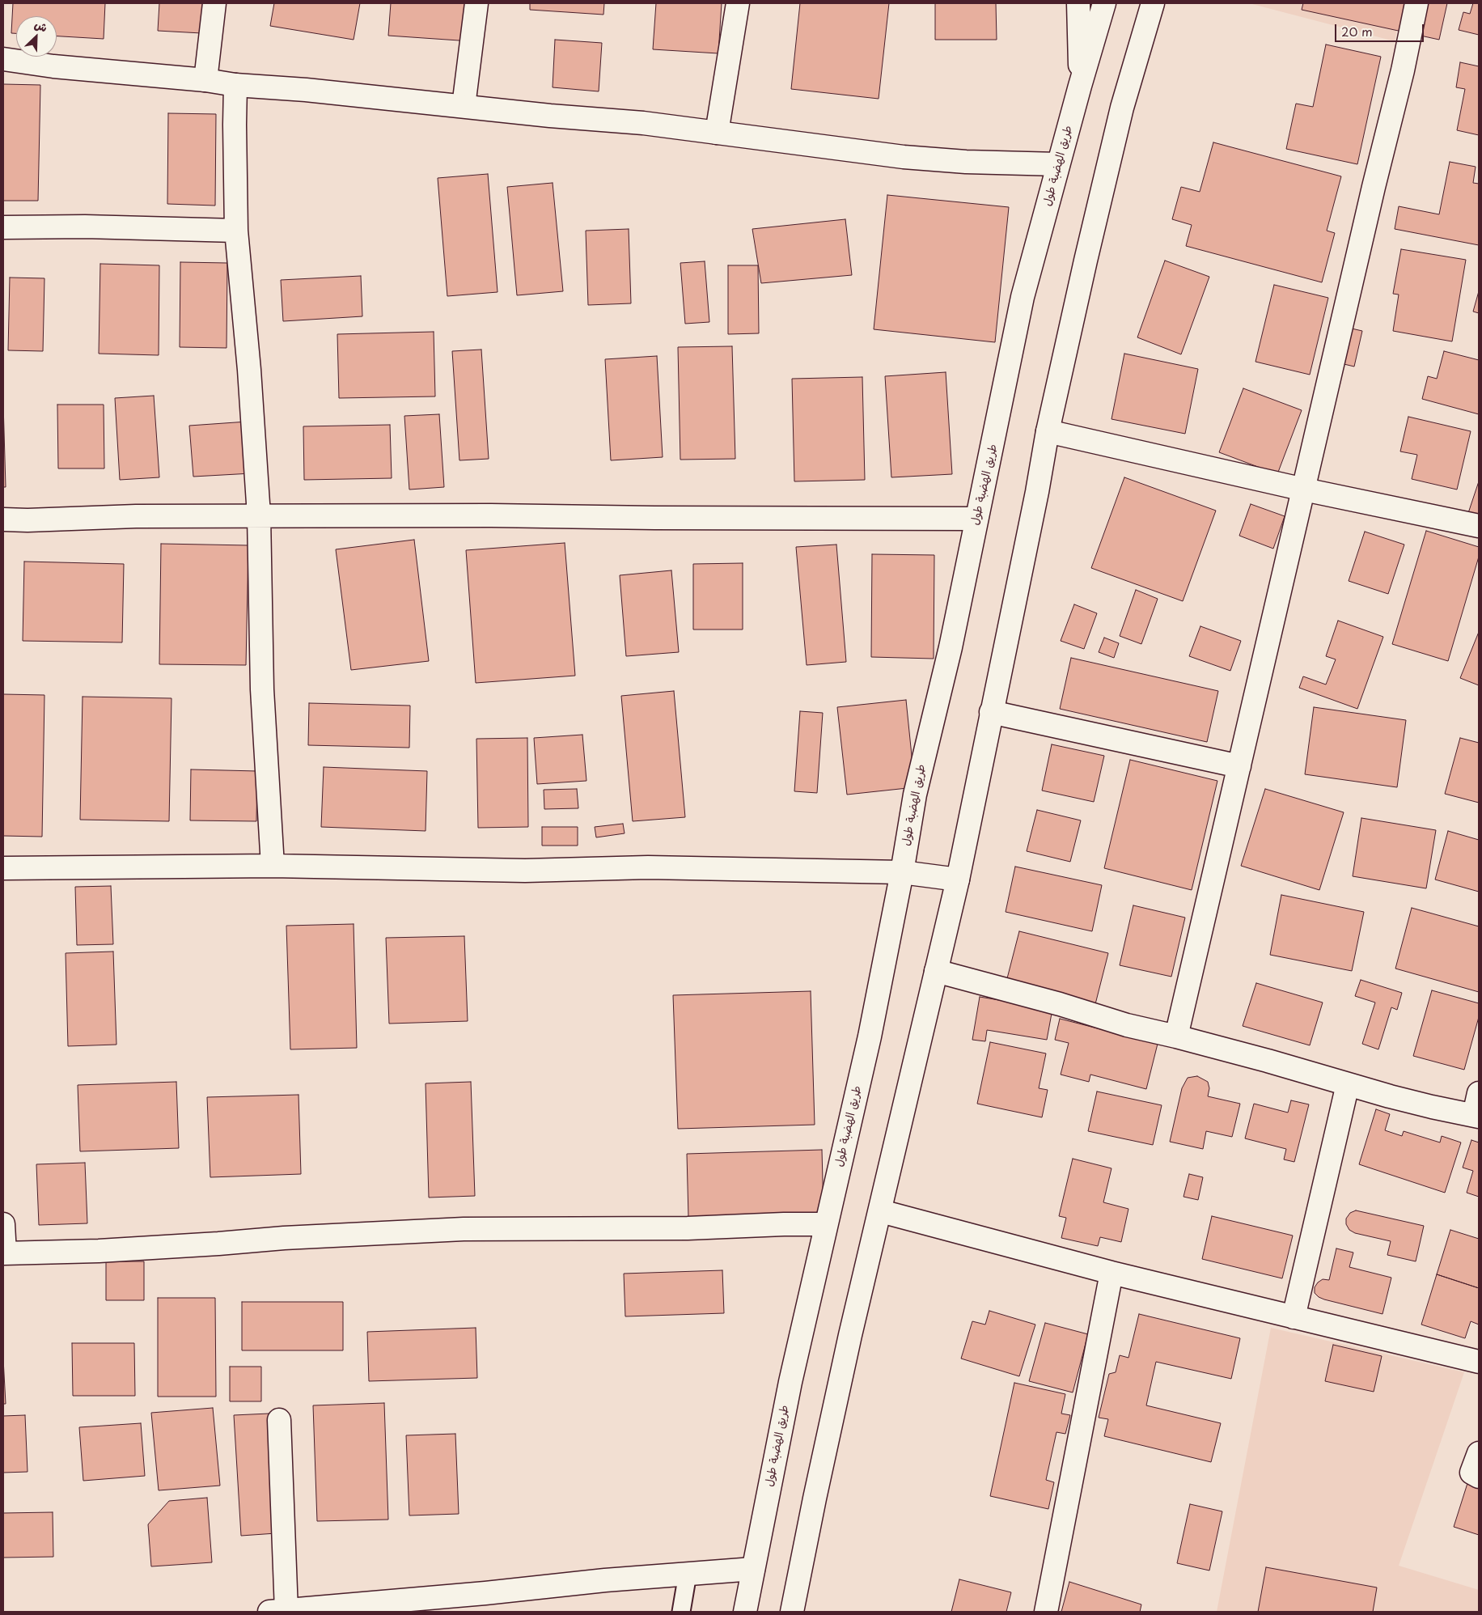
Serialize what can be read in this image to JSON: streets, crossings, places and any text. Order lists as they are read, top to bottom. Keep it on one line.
{"streets":{"main road":["طريق الهضبة طول"]},"scale_bar":"20 m","north":"top right"}
